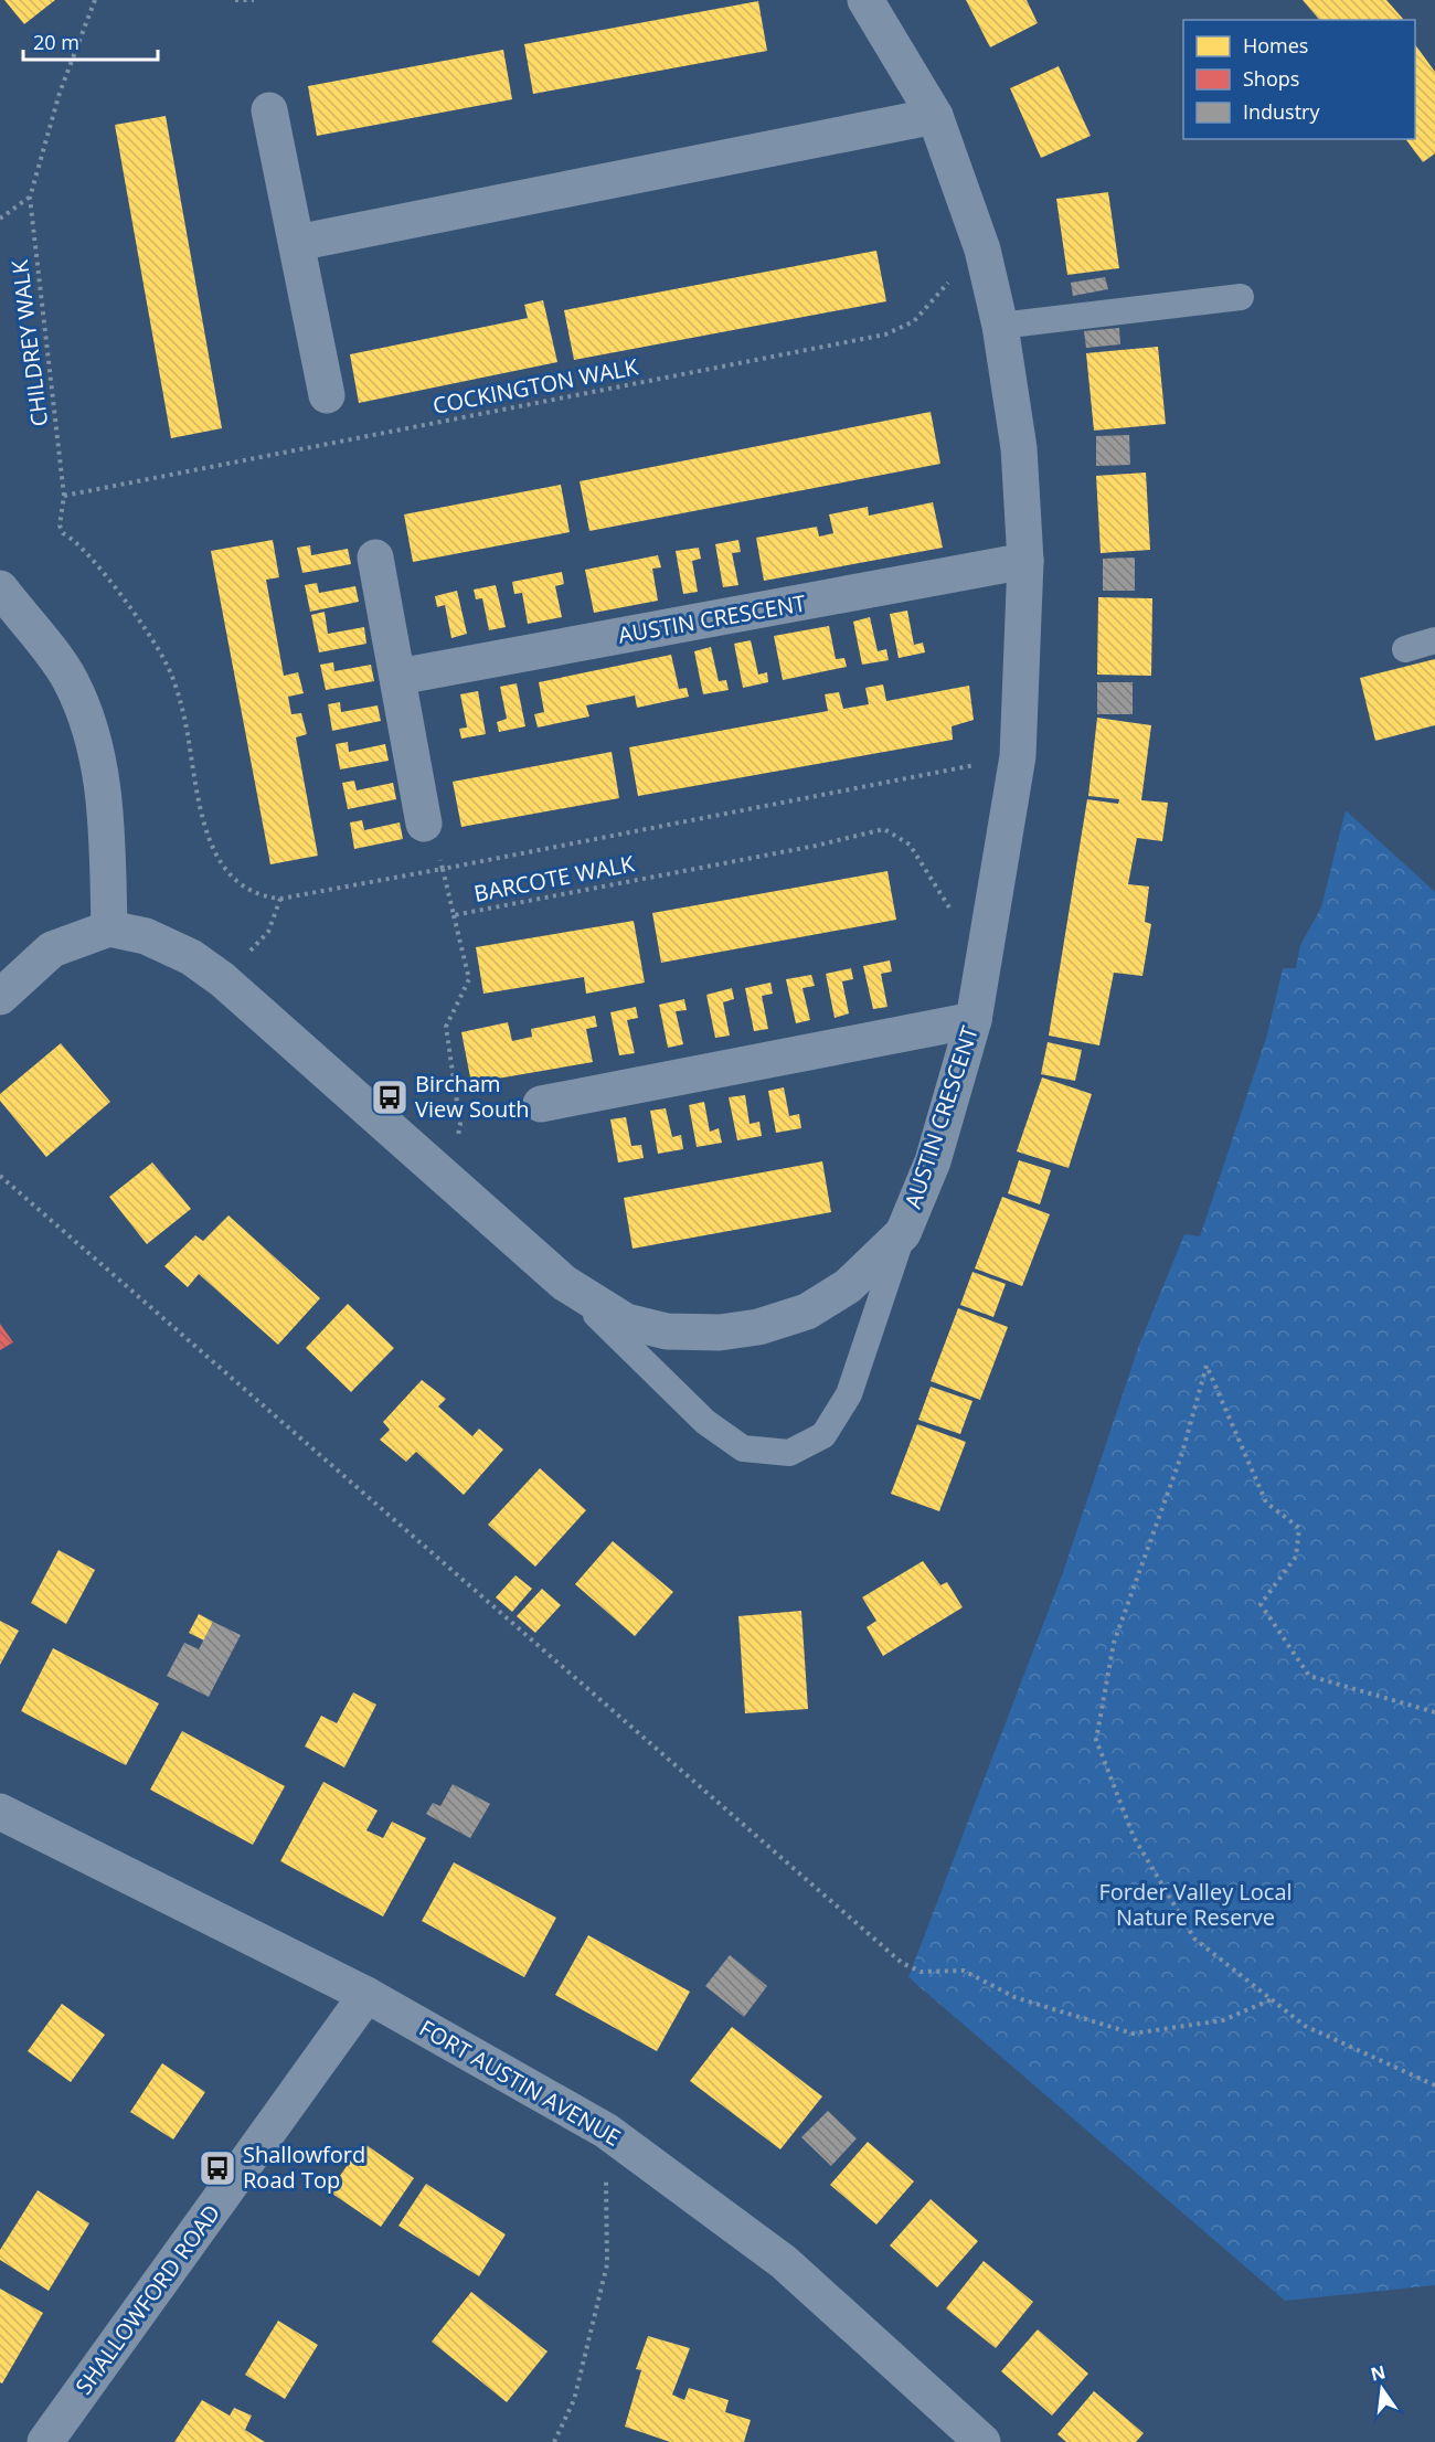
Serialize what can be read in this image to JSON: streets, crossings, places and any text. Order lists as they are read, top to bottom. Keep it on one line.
{"streets":{"street":["AUSTIN CRESCENT","FORT AUSTIN AVENUE","SHALLOWFORD ROAD"],"path":["CHILDREY WALK","COCKINGTON WALK","BARCOTE WALK"]},"crossings":[["CHILDREY WALK","COCKINGTON WALK"],["COCKINGTON WALK","AUSTIN CRESCENT"],["AUSTIN CRESCENT","BARCOTE WALK"],["FORT AUSTIN AVENUE","SHALLOWFORD ROAD"]],"parks":["Forder Valley Local Nature Reserve"],"places":{"bus stop":["Bircham View South","Shallowford Road Top"]},"legend":["Homes","Shops","Industry"],"scale_bar":"20 m","north":"top"}
